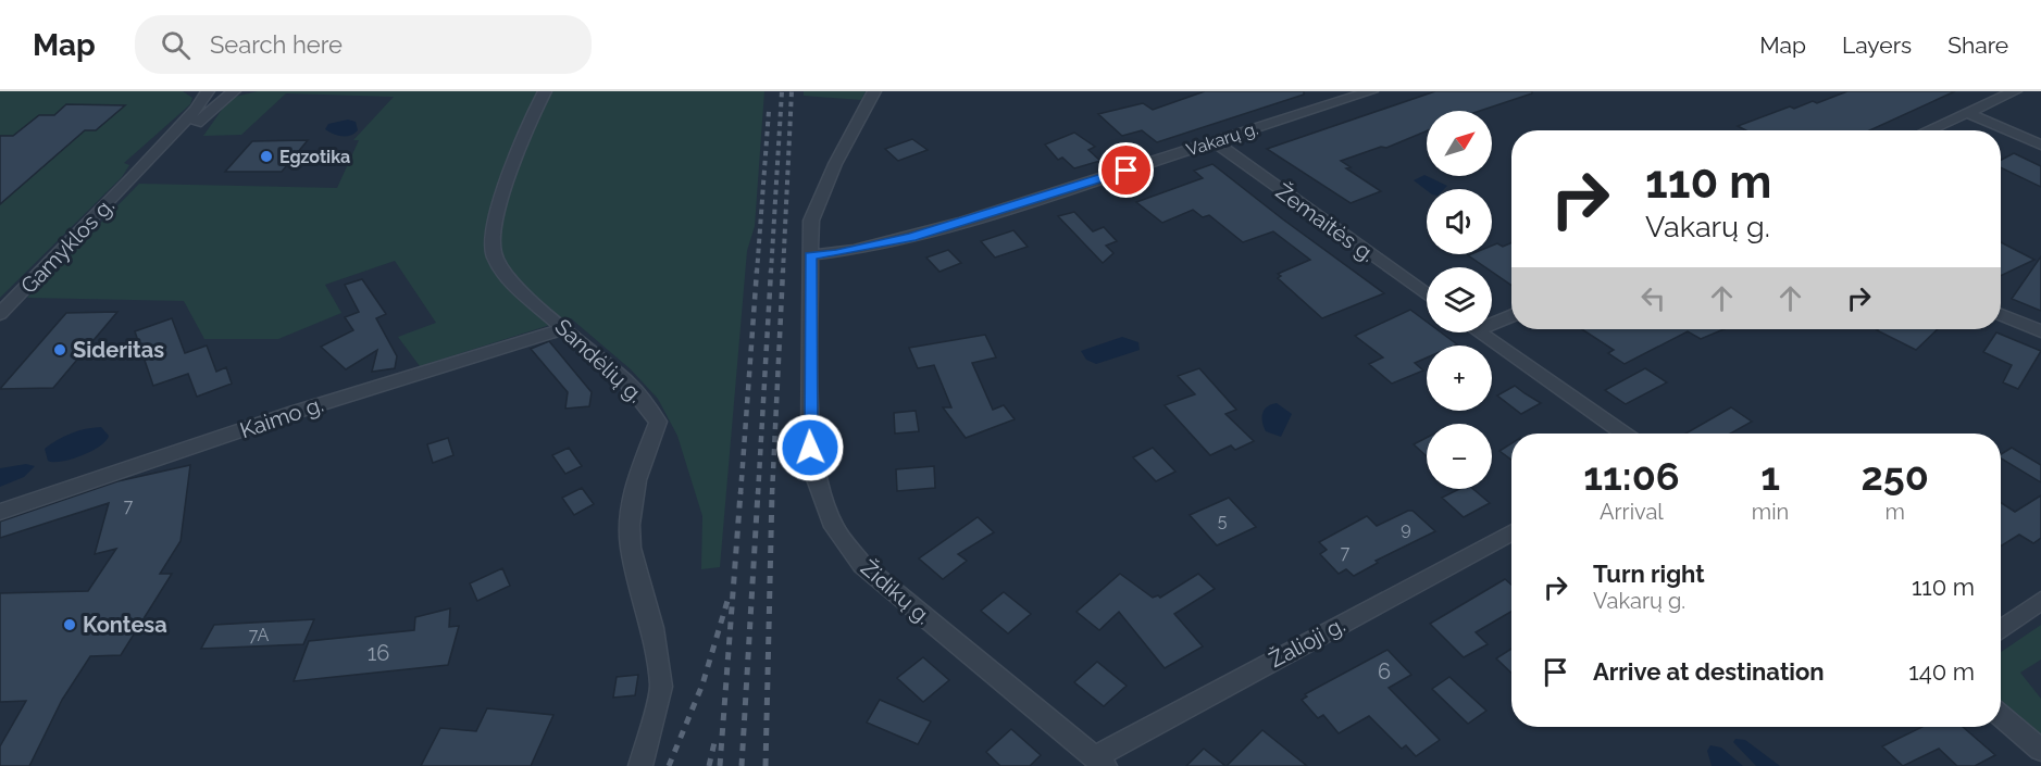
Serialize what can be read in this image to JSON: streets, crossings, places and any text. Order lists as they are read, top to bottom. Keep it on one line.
{"streets":{"street":["Vakarų g.","Žemaitės g.","Gamyklos g.","Sandėlių g.","Kaimo g.","Židikų g.","Žalioji g."]},"crossings":[["Vakarų g.","Žemaitės g."],["Vakarų g.","Židikų g."],["Sandėlių g.","Kaimo g."],["Židikų g.","Žalioji g."]],"places":["Egzotika","Sideritas","Kontesa"],"house_numbers":["7","5","9","7","7A","16","6"],"north":"top right","page":{"header":"Map","search":"Search here","nav":["Map","Layers","Share"],"map_buttons":["+","−"],"turn":["110 m","Vakarų g."],"eta":["11:06","Arrival","1","min","250","m"],"list":[{"name":"Turn right","note":"Vakarų g.","value":"110 m"},{"name":"Arrive at destination","value":"140 m"}]}}
